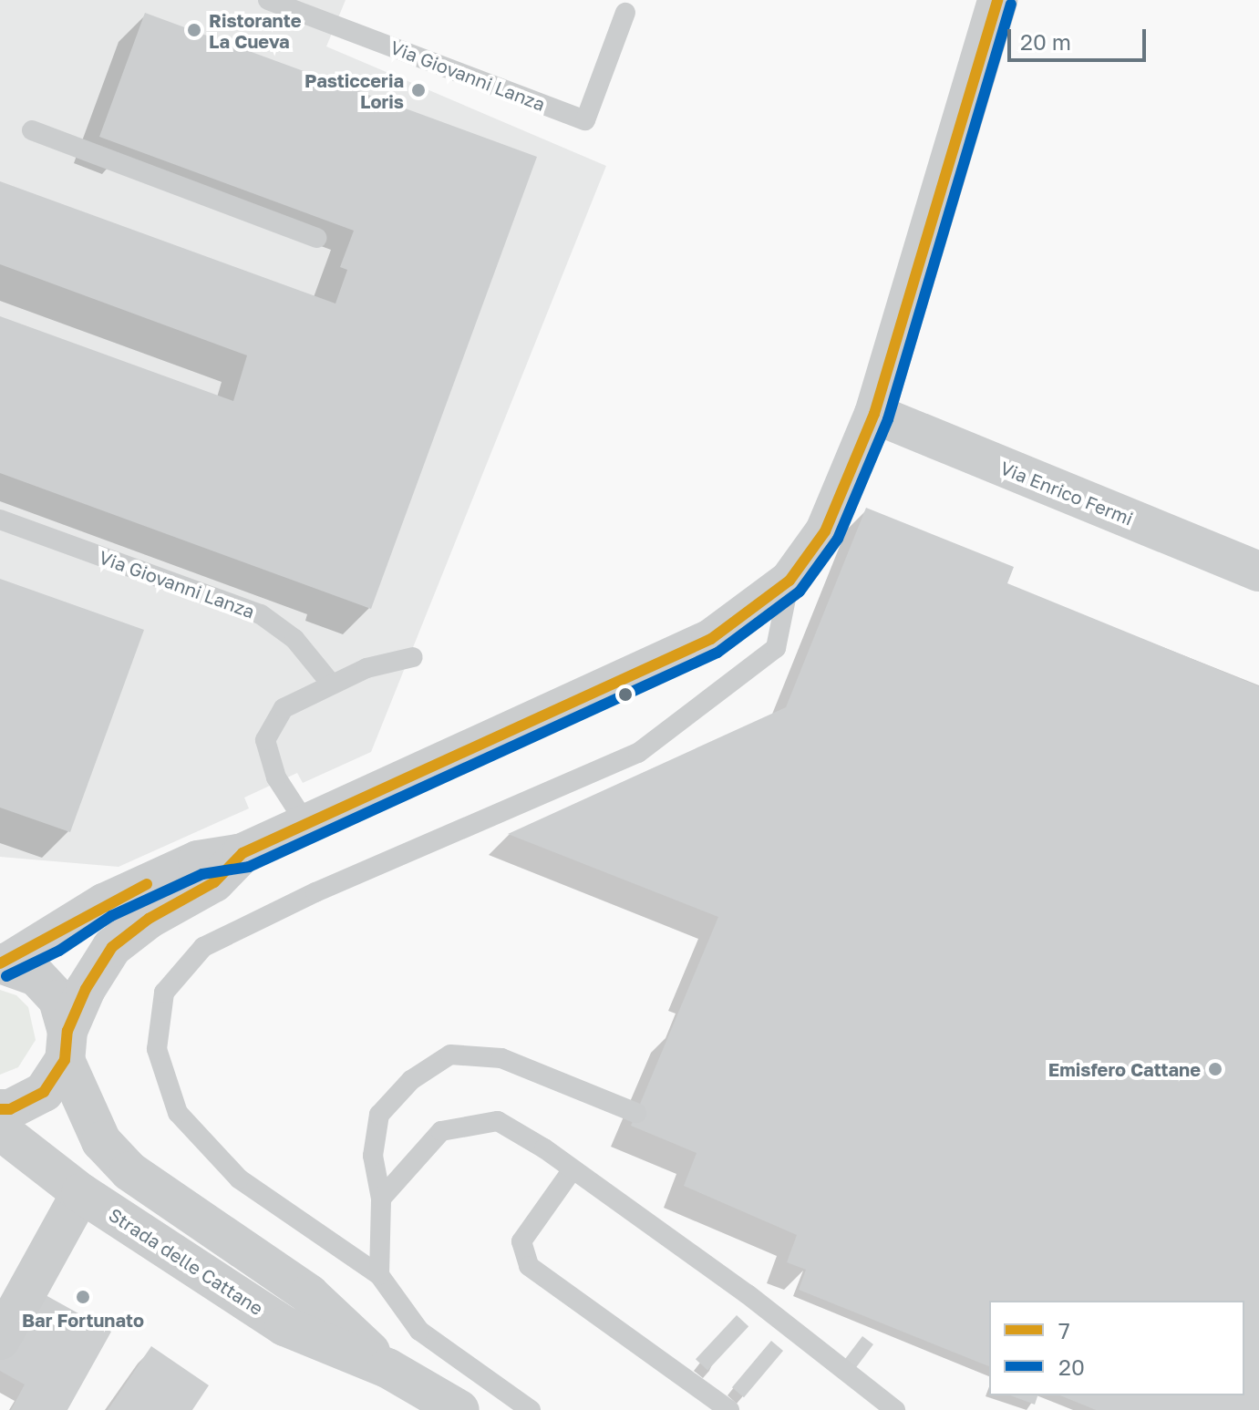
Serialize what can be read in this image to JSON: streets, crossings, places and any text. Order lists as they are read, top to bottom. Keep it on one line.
{"streets":{"street":["Via Enrico Fermi","Strada delle Cattane"],"lane":["Via Giovanni Lanza"]},"places":["Ristorante La Cueva","Pasticceria Loris","Emisfero Cattane","Bar Fortunato"],"lines":["transit line 7","transit line 20"],"legend":["7","20"],"scale_bar":"20 m"}
